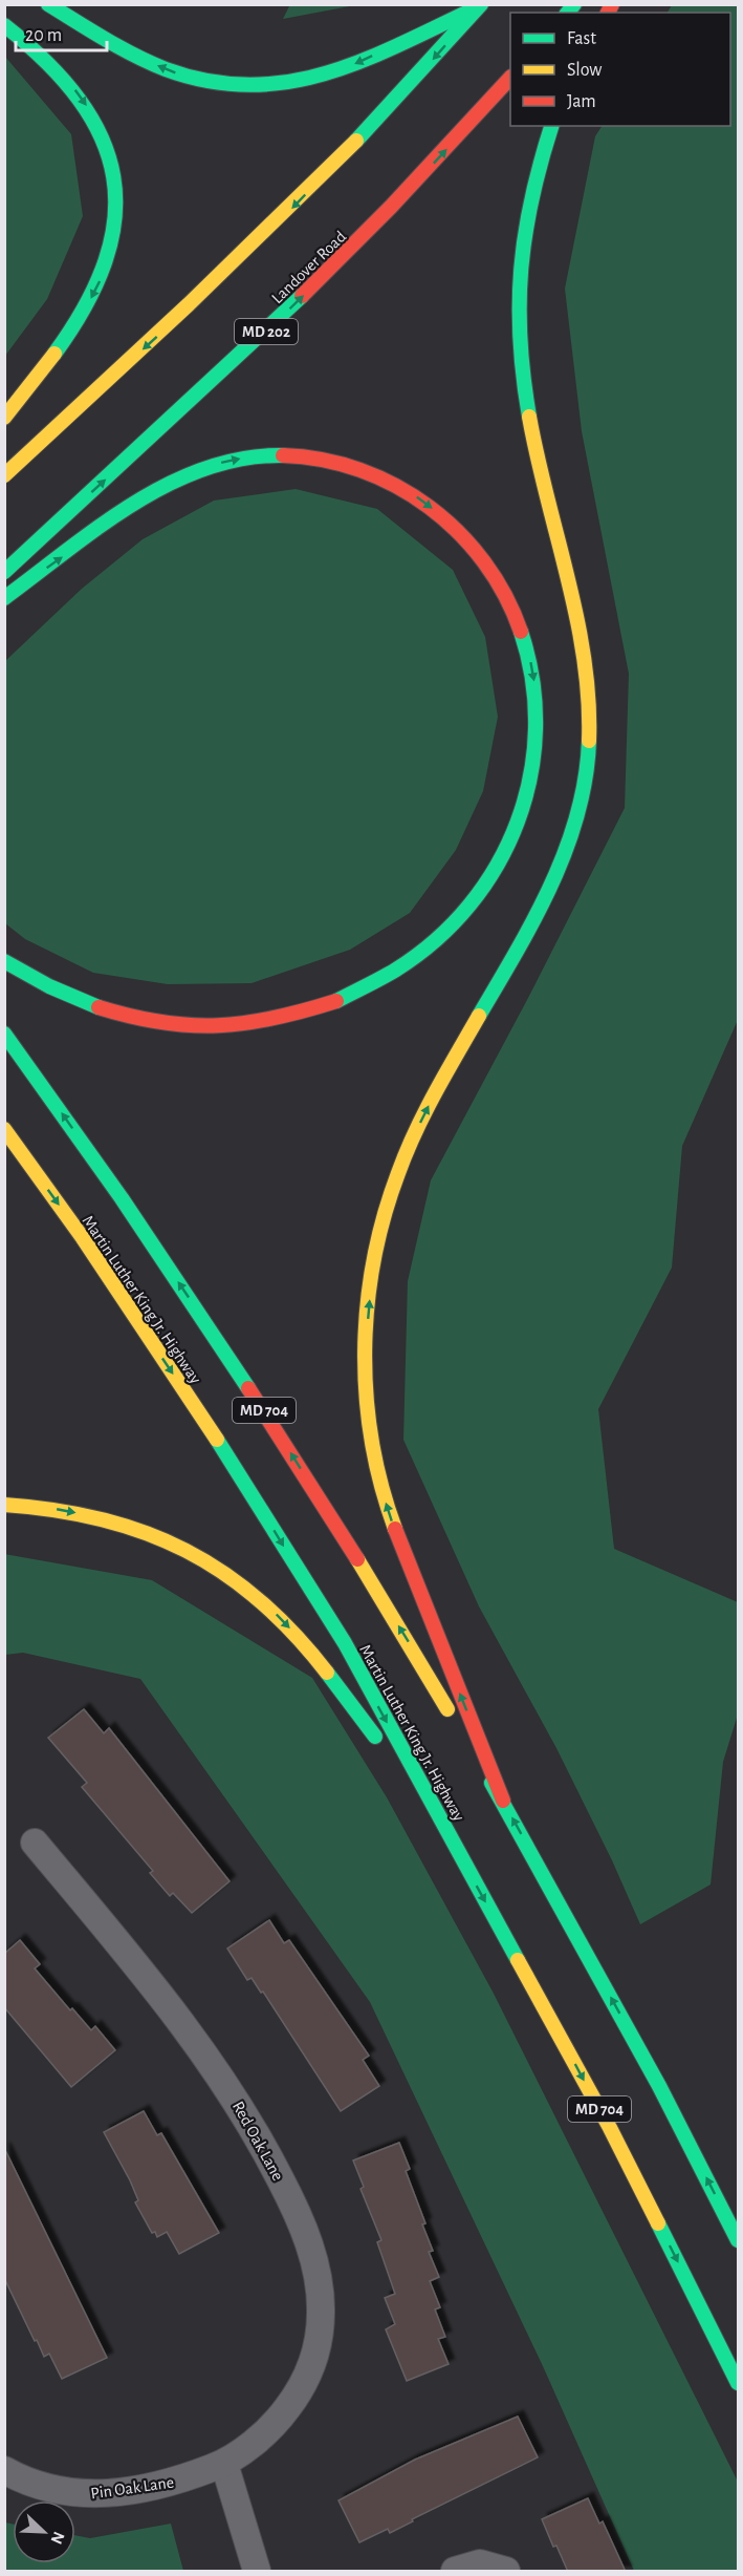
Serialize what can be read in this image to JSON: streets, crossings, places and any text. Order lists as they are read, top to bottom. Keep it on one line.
{"streets":{"main road":["Landover Road","MD 202","Martin Luther King Jr. Highway","MD 704"],"street":["Red Oak Lane","Pin Oak Lane"]},"crossings":[["Red Oak Lane","Pin Oak Lane"]],"legend":["Fast","Slow","Jam"],"scale_bar":"20 m","north":"bottom right"}
